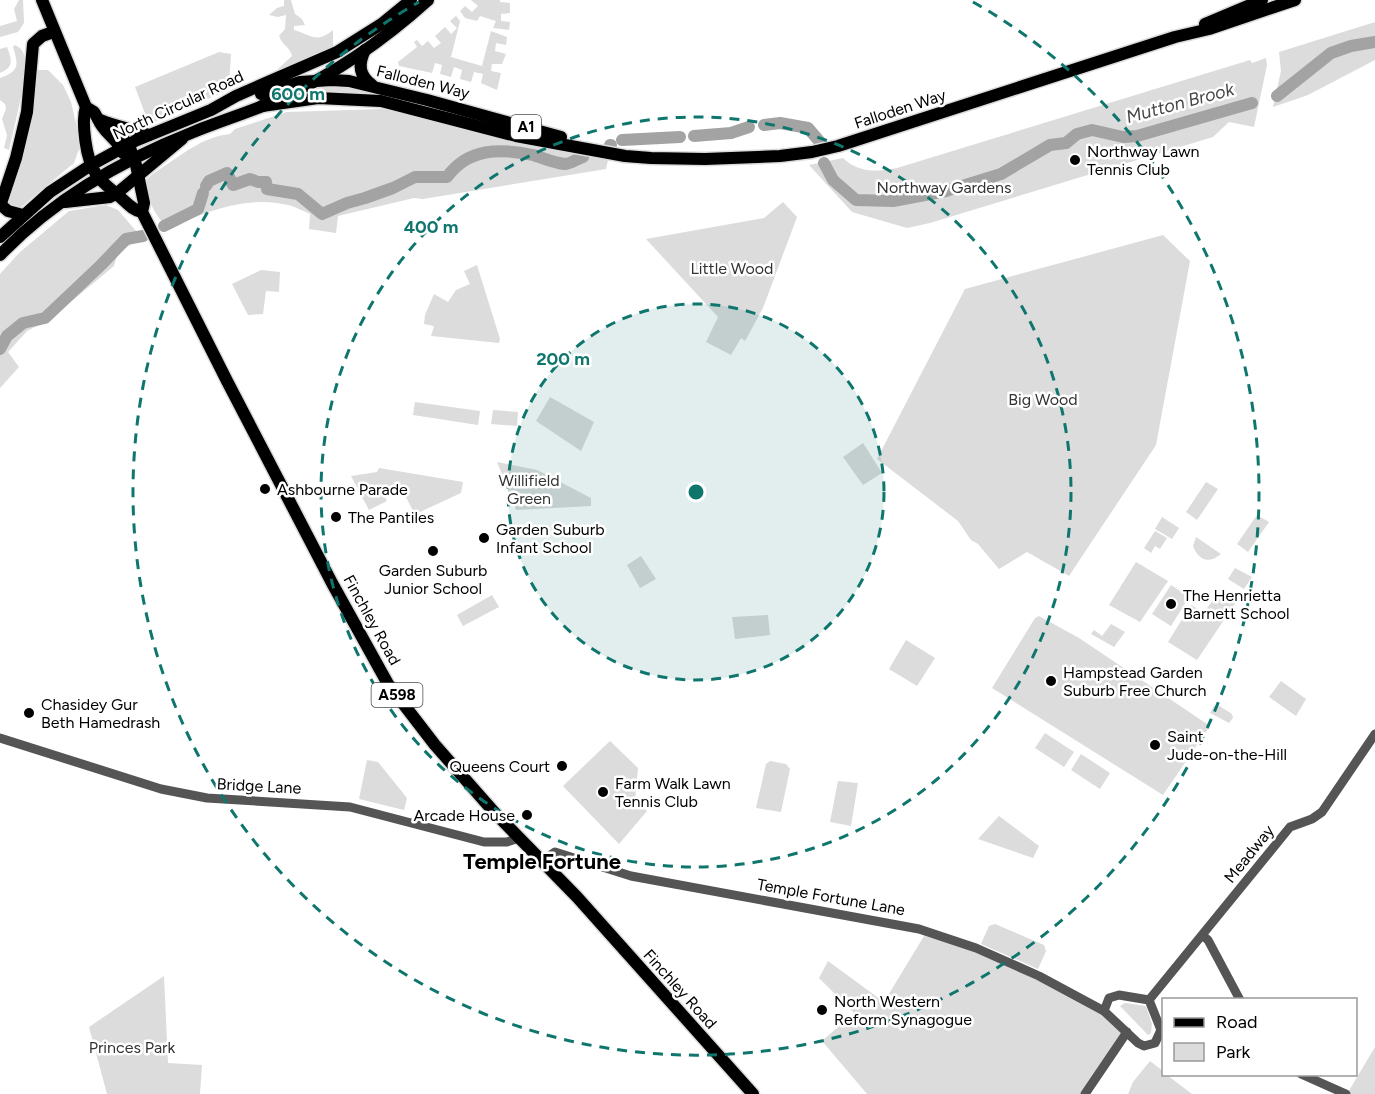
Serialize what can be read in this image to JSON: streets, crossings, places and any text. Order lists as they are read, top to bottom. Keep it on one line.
{"streets":{"main road":["Falloden Way","North Circular Road","A1","Finchley Road","A598"],"street":["Bridge Lane","Meadway","Temple Fortune Lane"]},"crossings":[["Falloden Way","North Circular Road"],["North Circular Road","Finchley Road"],["North Circular Road","A598"],["Finchley Road","A598"],["Finchley Road","Bridge Lane"],["Finchley Road","Temple Fortune Lane"]],"districts":["Temple Fortune"],"water":["Mutton Brook"],"parks":["Northway Gardens","Little Wood","Big Wood","Willifield Green","Princes Park"],"places":["Northway Lawn Tennis Club","Ashbourne Parade","The Pantiles","Garden Suburb Infant School","Garden Suburb Junior School","The Henrietta Barnett School","Hampstead Garden Suburb Free Church","Chasidey Gur Beth Hamedrash","Saint Jude-on-the-Hill","Queens Court","Farm Walk Lawn Tennis Club","Arcade House","North Western Reform Synagogue"],"legend":["Road","Park"],"rings":["600 m","400 m","200 m"]}
